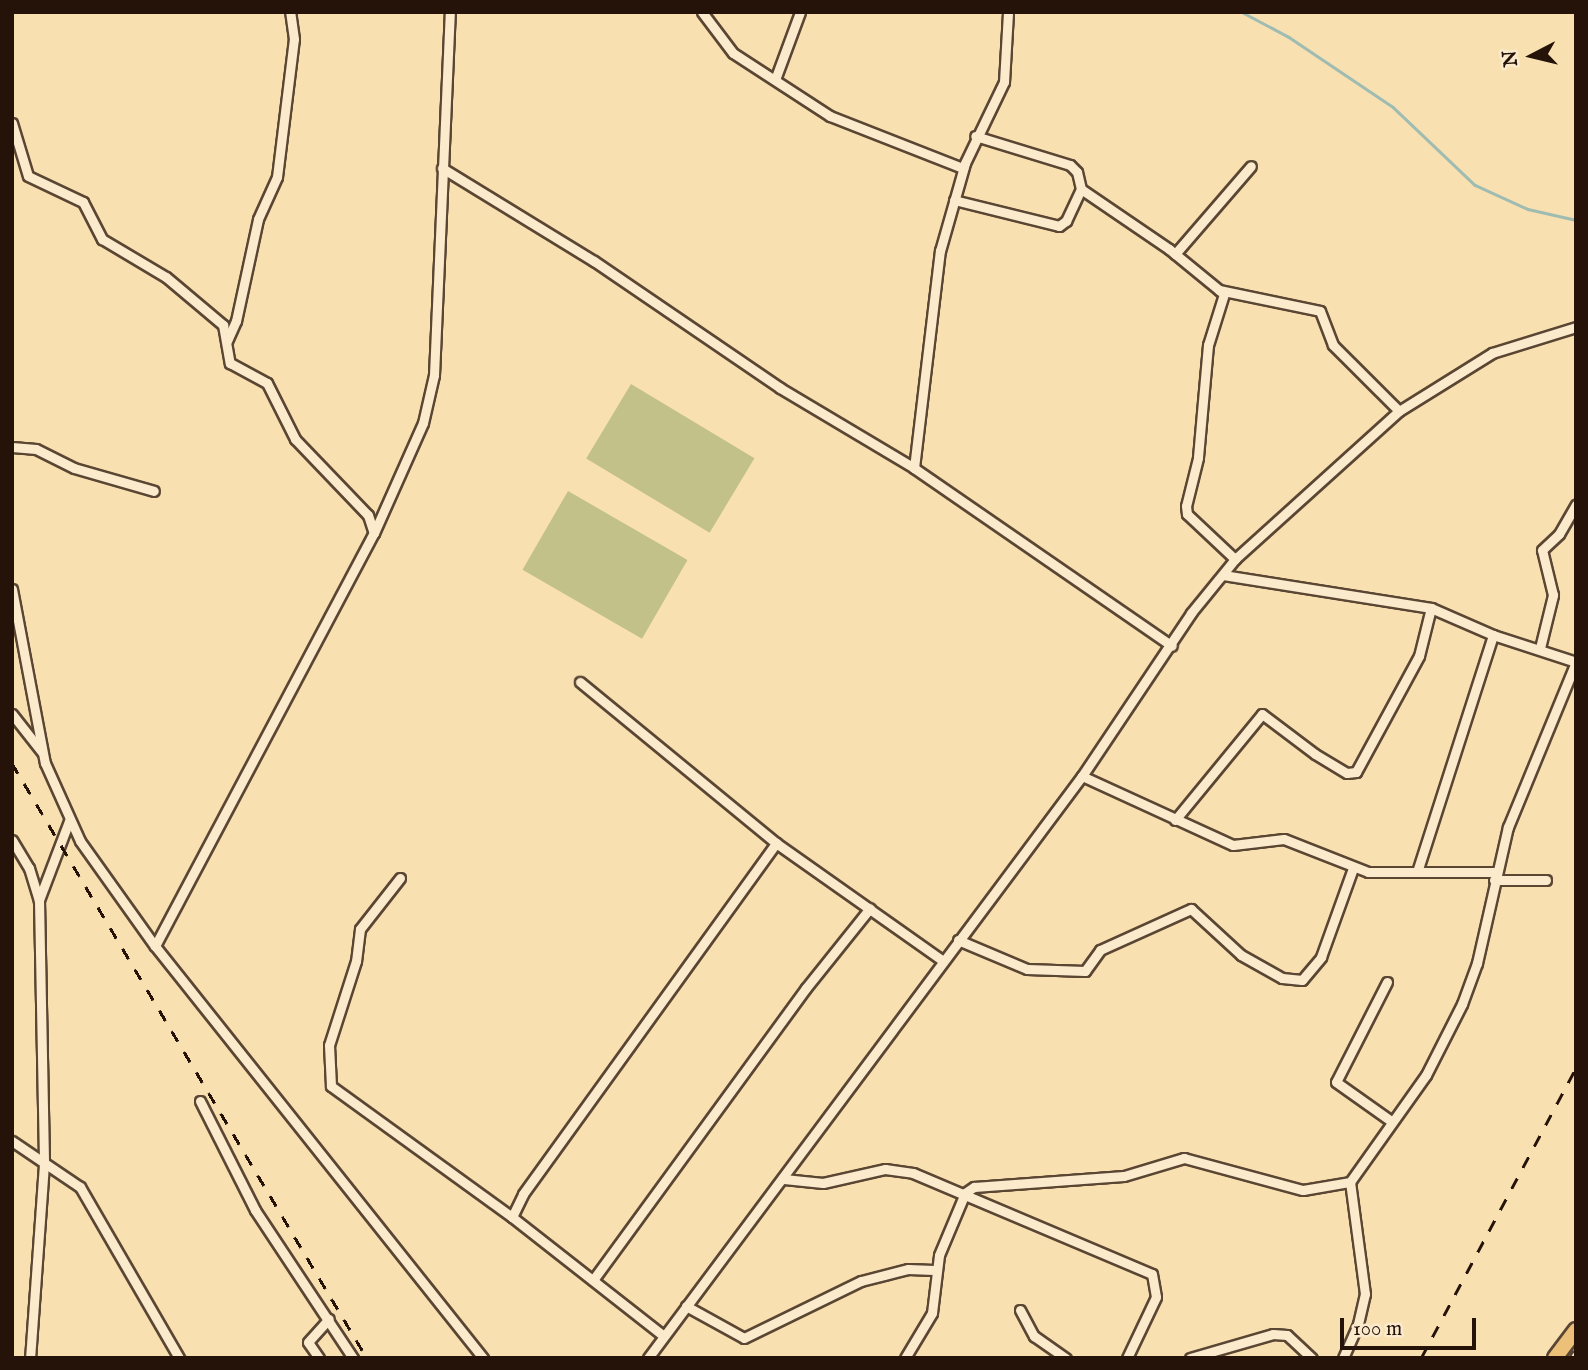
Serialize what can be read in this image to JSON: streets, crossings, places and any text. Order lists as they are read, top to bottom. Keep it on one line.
{"scale_bar":"100 m","north":"left"}
